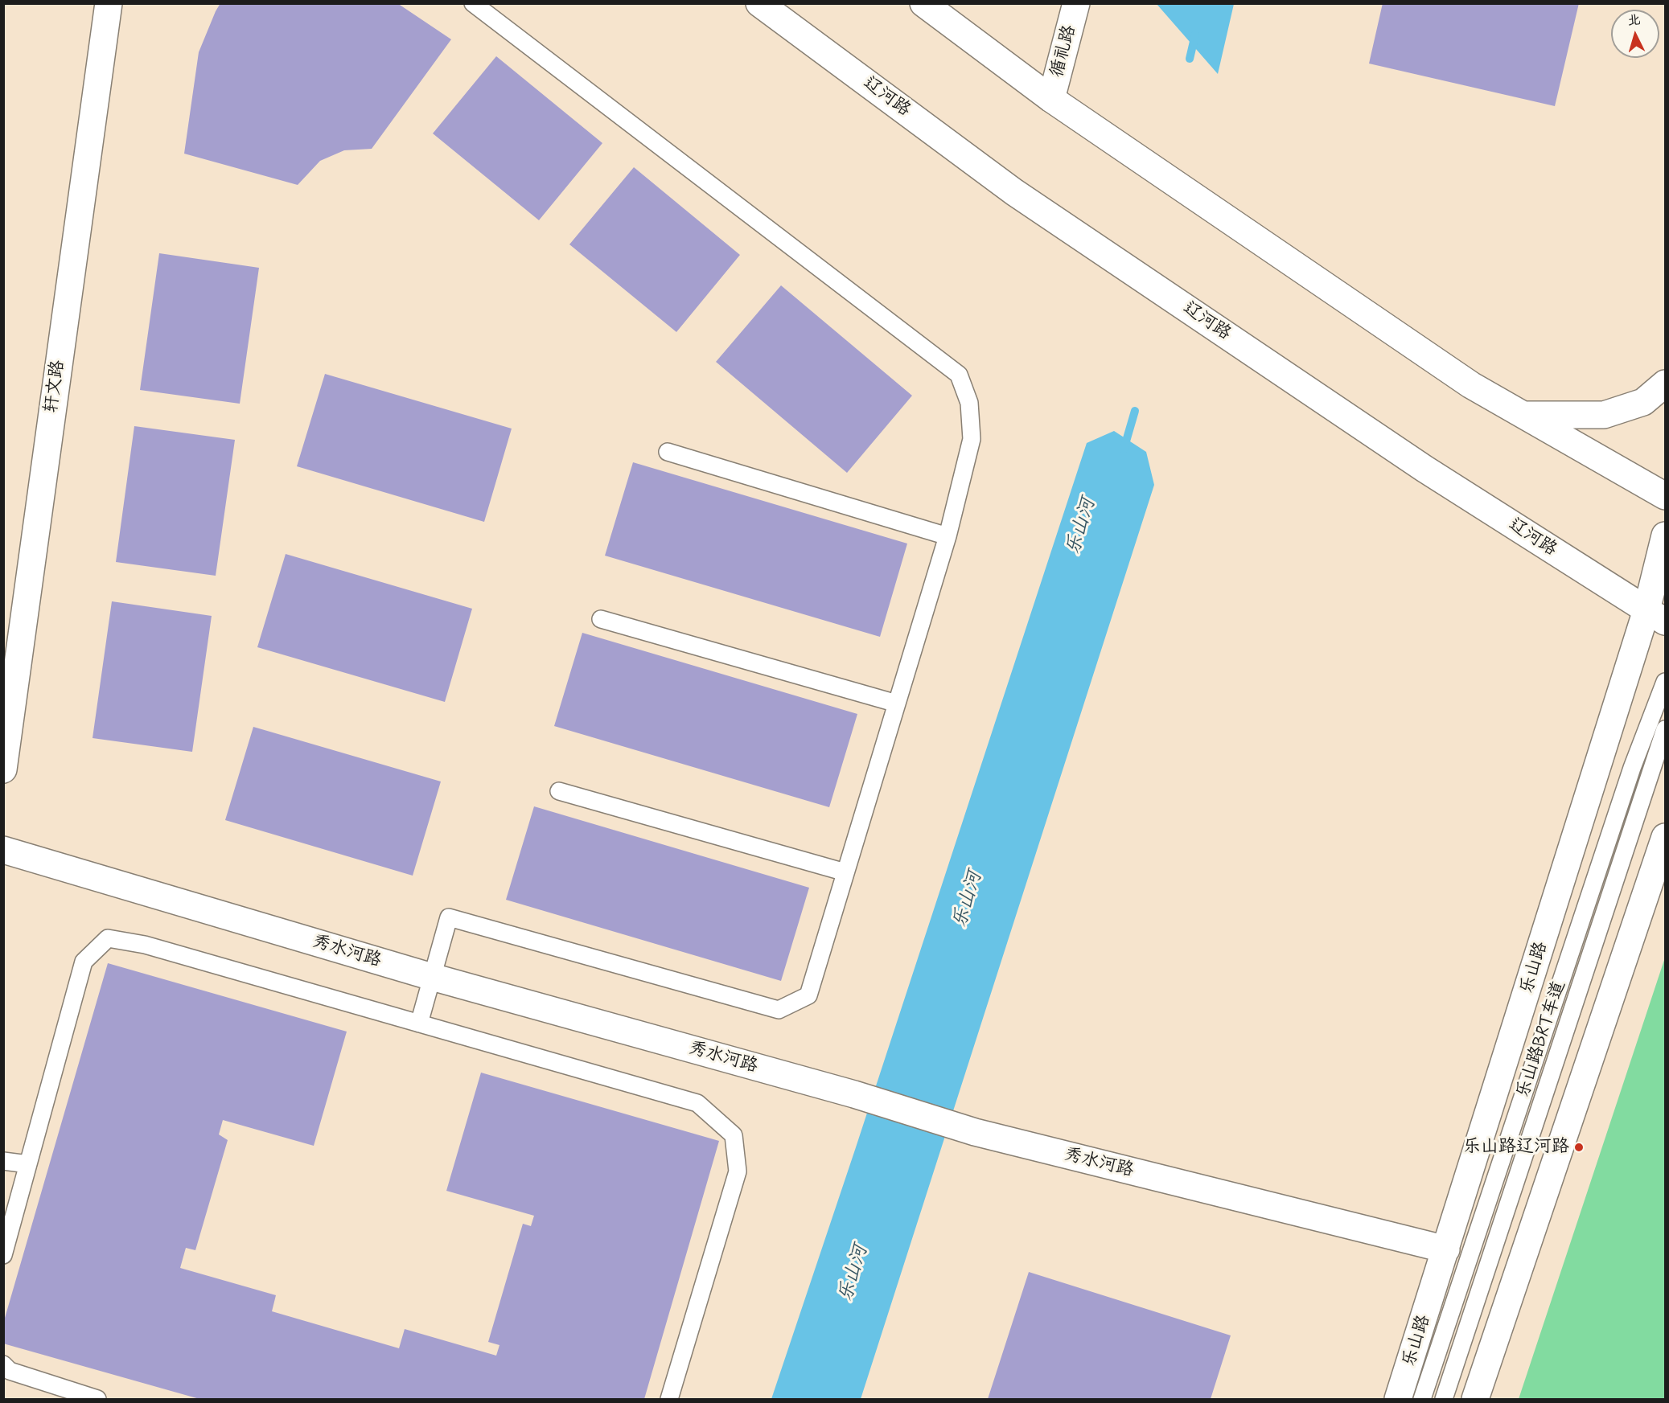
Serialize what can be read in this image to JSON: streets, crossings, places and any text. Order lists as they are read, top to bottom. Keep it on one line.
{"streets":{"main road":["循礼路","辽河路","轩文路","秀水河路","乐山路"],"lane":["乐山路BRT车道"]},"crossings":[["辽河路","乐山路"],["秀水河路","乐山路"]],"water":["乐山河"],"places":["乐山路辽河路"],"north":"top"}
